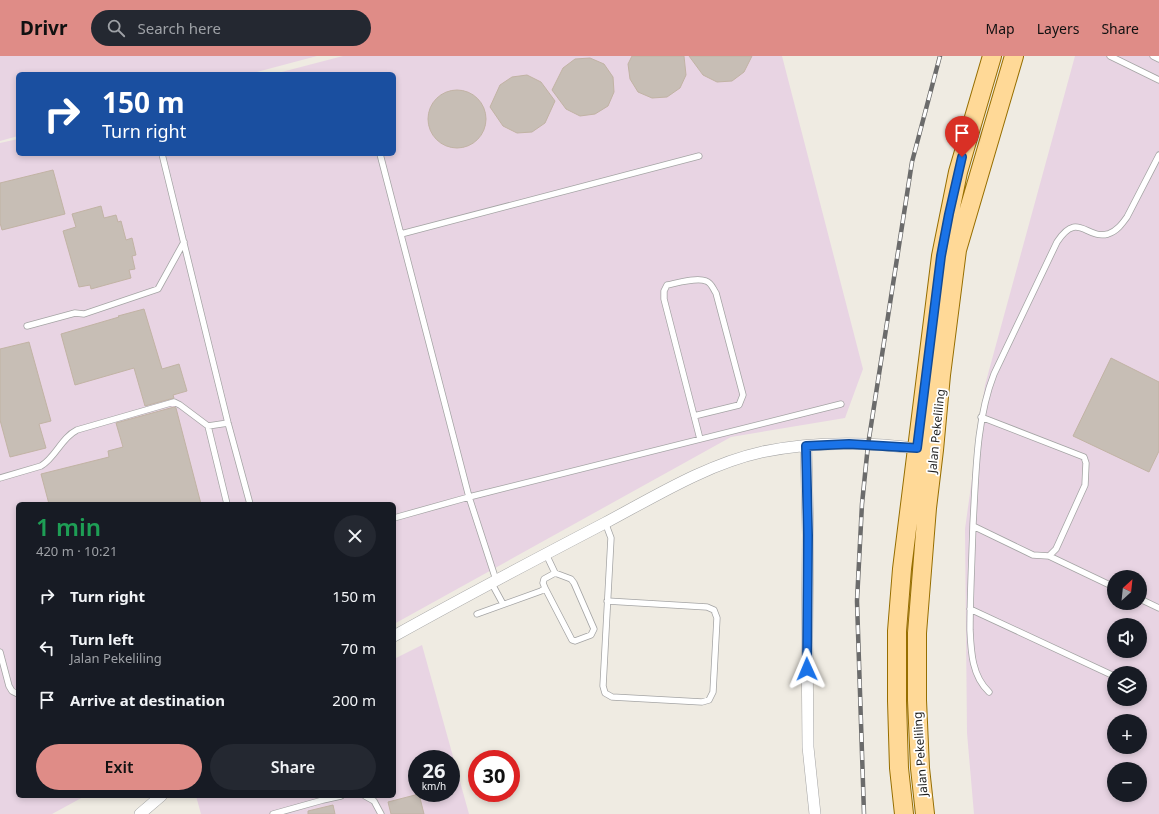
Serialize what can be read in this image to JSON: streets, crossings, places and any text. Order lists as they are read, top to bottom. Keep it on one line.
{"streets":{"main road":["Jalan Pekeliling"]},"north":"top right","page":{"header":"Drivr","search":"Search here","nav":["Map","Layers","Share"],"turn":["150 m","Turn right"],"heading":["1 min","420 m · 10:21"],"map_buttons":["+","−"],"list":[{"name":"Turn right","value":"150 m"},{"name":"Turn left","note":"Jalan Pekeliling","value":"70 m"},{"name":"Arrive at destination","value":"200 m"}],"buttons":["Exit","Share"],"speed":"26 km/h","limit":"30"}}
